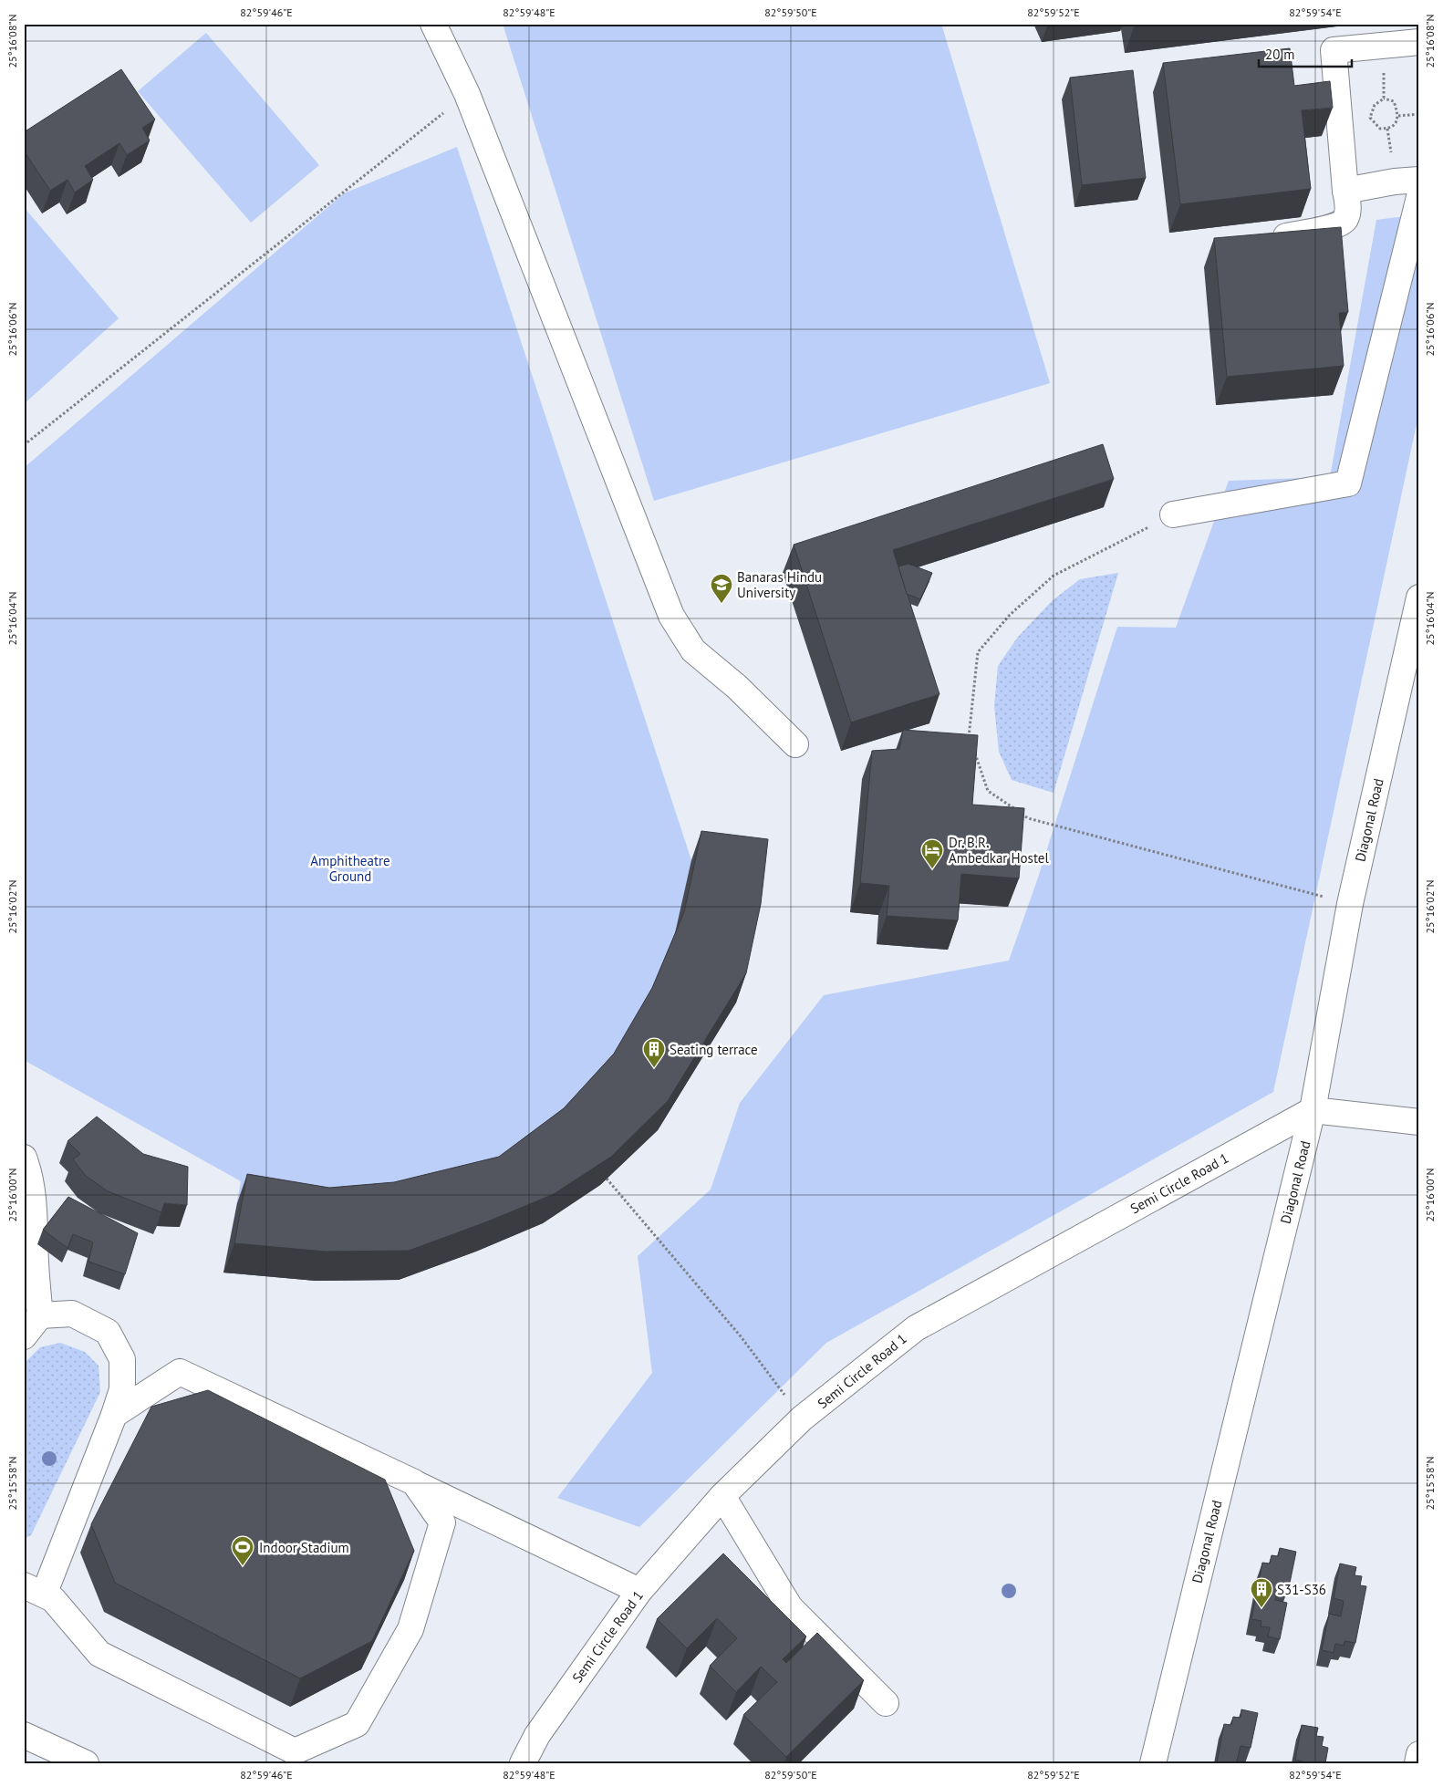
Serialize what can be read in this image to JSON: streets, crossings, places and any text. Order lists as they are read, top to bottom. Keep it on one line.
{"streets":{"street":["Diagonal Road","Semi Circle Road 1"]},"crossings":[["Diagonal Road","Semi Circle Road 1"]],"parks":["Amphitheatre Ground"],"places":{"school or university":["Banaras Hindu University"],"hotel":["Dr. B.R. Ambedkar Hostel"],"building":["Seating terrace","S31-S36"],"sports":["Indoor Stadium"]},"scale_bar":"20 m","coordinates":["82°59'46\"E","82°59'48\"E","82°59'50\"E","82°59'52\"E","82°59'54\"E","25°16'08\"N","25°16'06\"N","25°16'04\"N","25°16'02\"N","25°16'00\"N","25°15'58\"N"]}
